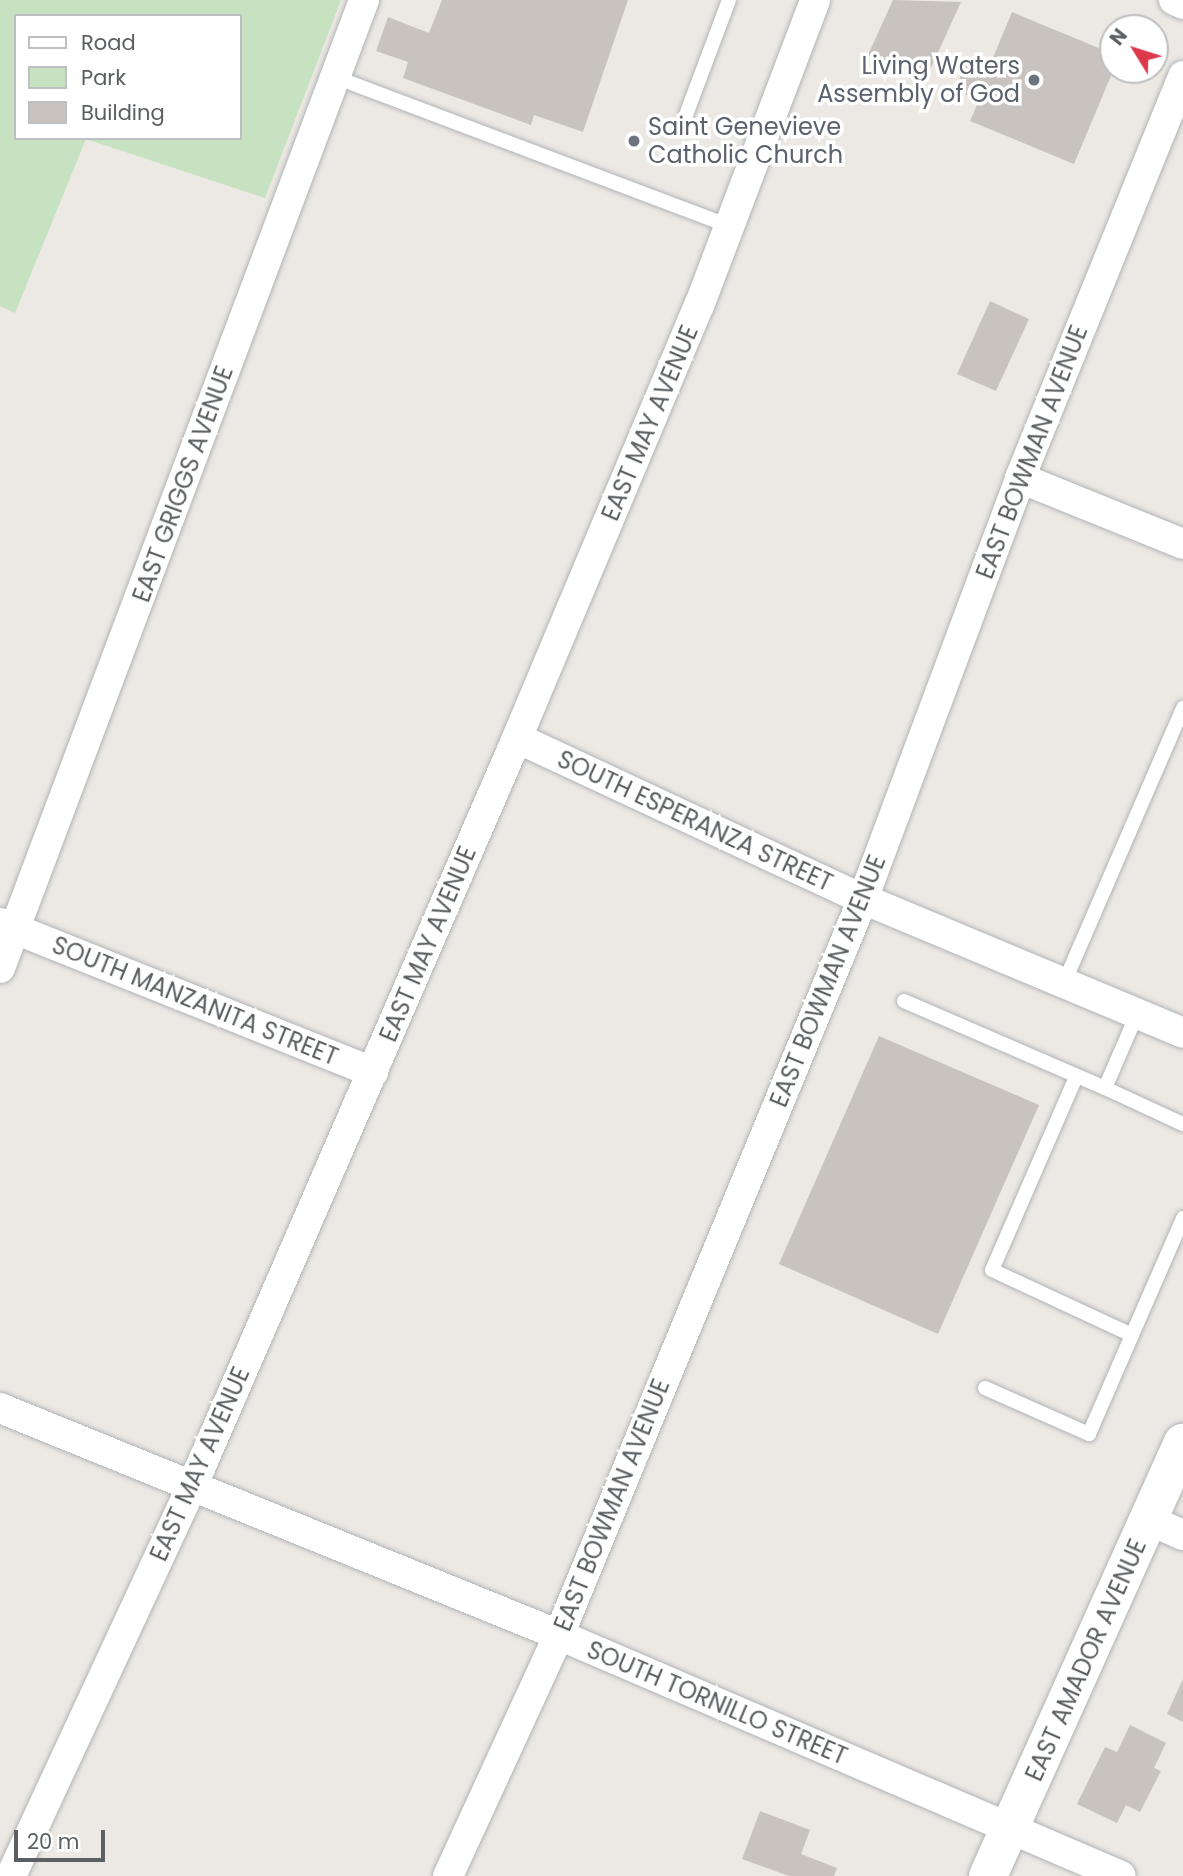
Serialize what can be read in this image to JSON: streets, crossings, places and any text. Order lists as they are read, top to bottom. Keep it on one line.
{"streets":{"main road":["EAST AMADOR AVENUE"],"street":["EAST MAY AVENUE","EAST BOWMAN AVENUE","EAST GRIGGS AVENUE","SOUTH ESPERANZA STREET","SOUTH MANZANITA STREET","SOUTH TORNILLO STREET"]},"crossings":[["EAST MAY AVENUE","SOUTH ESPERANZA STREET"],["EAST MAY AVENUE","SOUTH MANZANITA STREET"],["EAST MAY AVENUE","SOUTH TORNILLO STREET"],["EAST BOWMAN AVENUE","SOUTH ESPERANZA STREET"],["EAST BOWMAN AVENUE","SOUTH TORNILLO STREET"],["EAST GRIGGS AVENUE","SOUTH MANZANITA STREET"],["EAST AMADOR AVENUE","SOUTH TORNILLO STREET"]],"places":["Living Waters Assembly of God","Saint Genevieve Catholic Church"],"legend":["Road","Park","Building"],"scale_bar":"20 m","north":"top left"}
